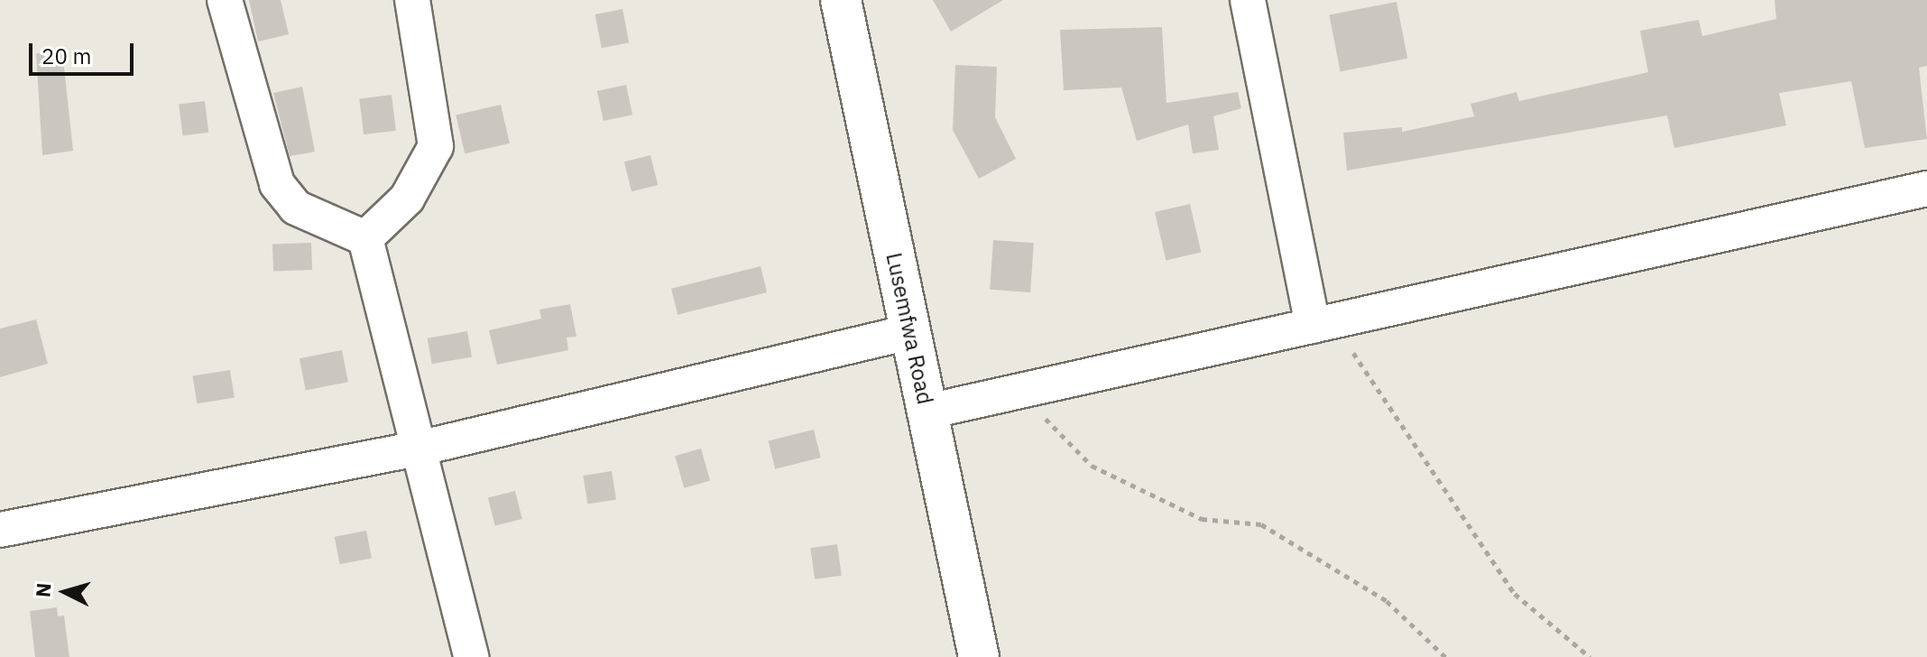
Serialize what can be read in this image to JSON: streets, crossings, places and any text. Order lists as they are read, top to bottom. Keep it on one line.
{"streets":{"street":["Lusemfwa Road"]},"scale_bar":"20 m","north":"left"}
